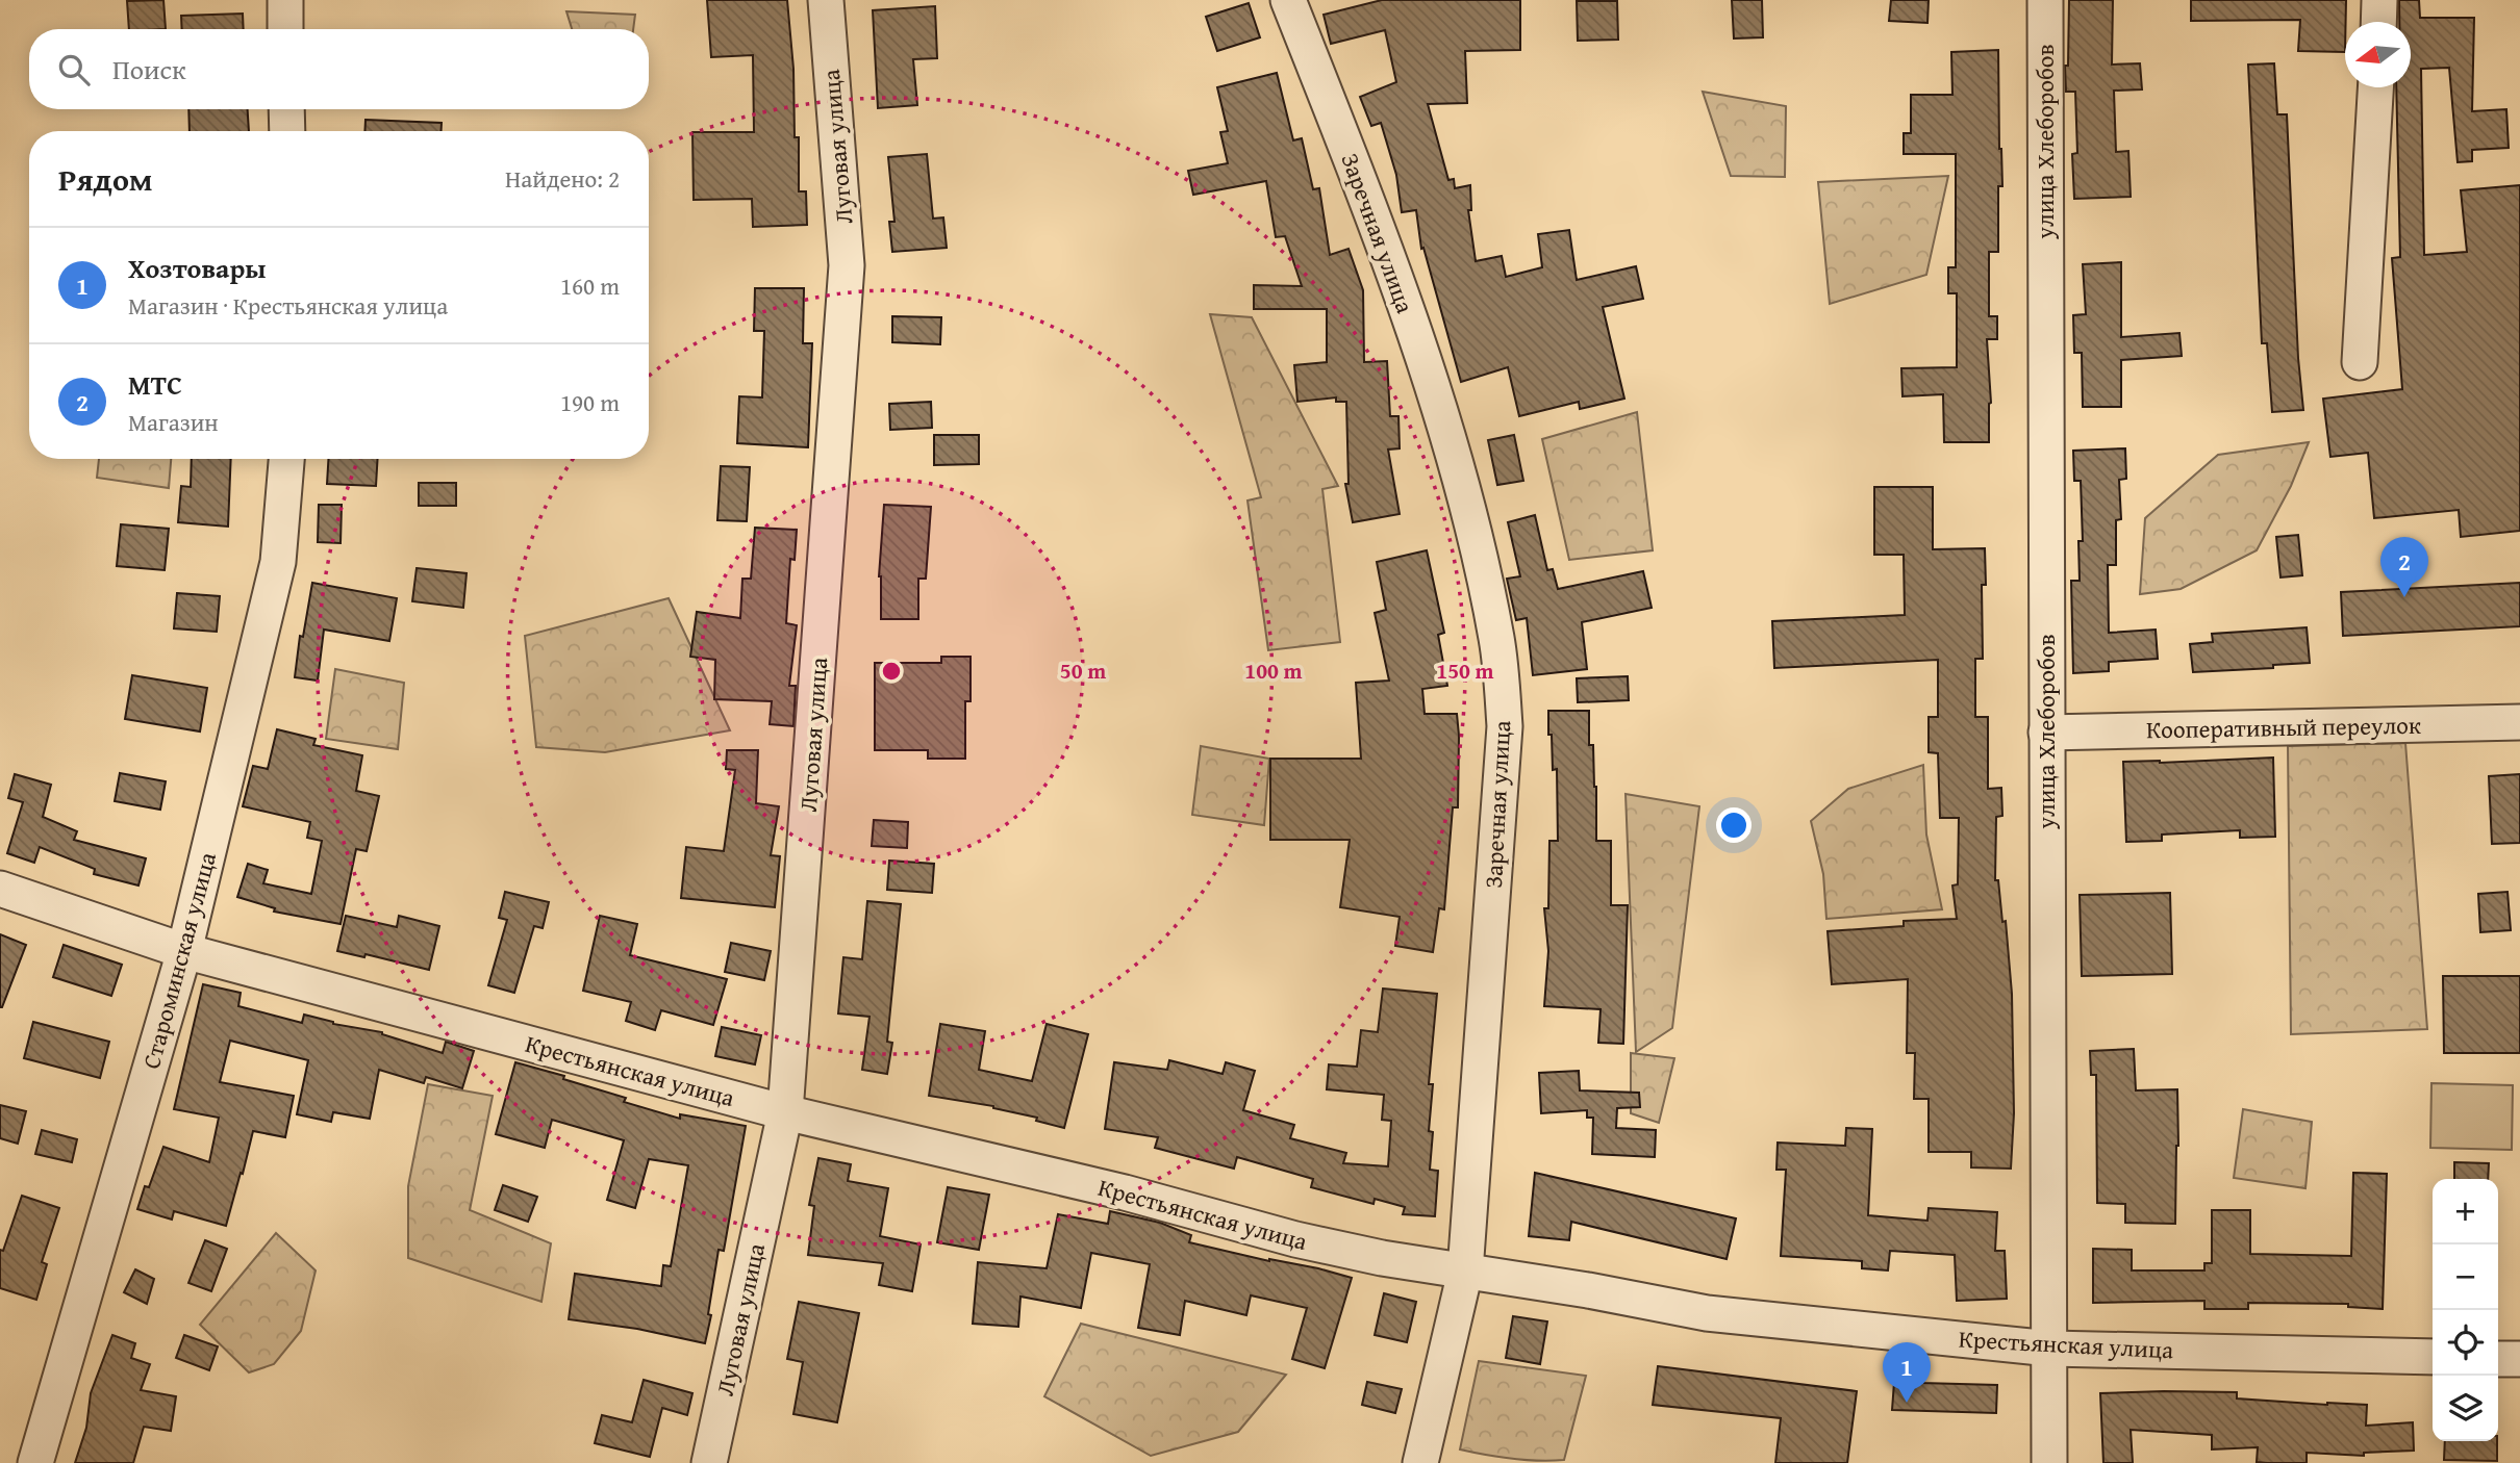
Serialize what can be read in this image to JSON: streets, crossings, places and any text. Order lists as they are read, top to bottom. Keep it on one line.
{"streets":{"street":["улица Хлеборобов","Луговая улица","Заречная улица","Кооперативный переулок","Староминская улица","Крестьянская улица"]},"crossings":[["улица Хлеборобов","Кооперативный переулок"],["улица Хлеборобов","Крестьянская улица"],["Луговая улица","Крестьянская улица"],["Заречная улица","Крестьянская улица"],["Староминская улица","Крестьянская улица"]],"north":"left","page":{"search":"Поиск","heading":["Рядом","Найдено: 2"],"list":[{"mark":"1","name":"Хозтовары","note":"Магазин · Крестьянская улица","value":"160 m"},{"mark":"2","name":"МТС","note":"Магазин","value":"190 m"}],"pins":["2","1"],"map_buttons":["+","−"]},"rings":["50 m","100 m","150 m"]}
